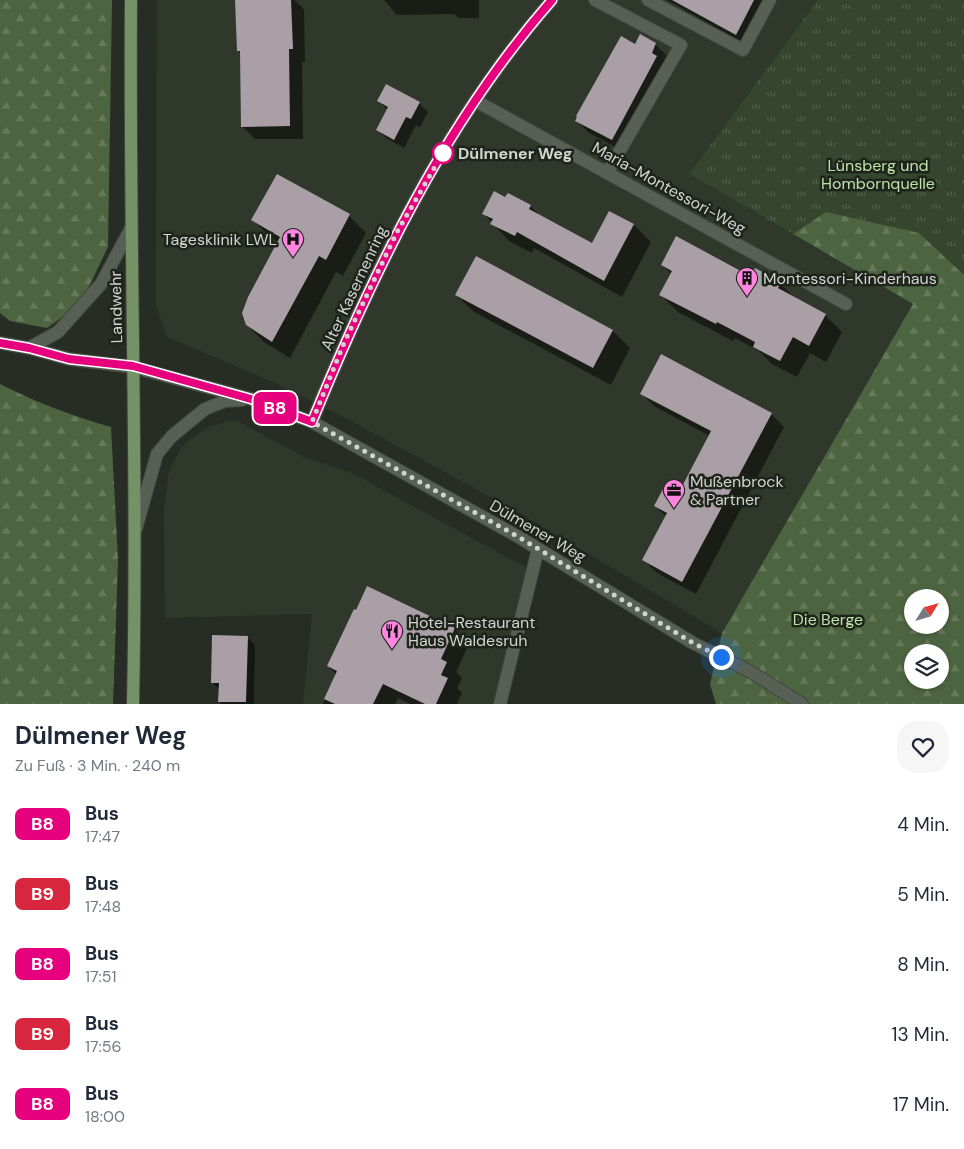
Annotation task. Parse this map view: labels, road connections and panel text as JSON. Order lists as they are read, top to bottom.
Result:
{
  "streets": {
    "main road": ["Landwehr"],
    "street": ["Maria-Montessori-Weg", "Alter Kasernenring", "Dülmener Weg"]
  },
  "crossings": [
    ["Maria-Montessori-Weg", "Alter Kasernenring"],
    ["Alter Kasernenring", "Dülmener Weg"],
    ["Landwehr", "Dülmener Weg"]
  ],
  "parks": ["Lünsberg und Hombornquelle", "Die Berge"],
  "places": {
    "other": ["Dülmener Weg"],
    "hospital": ["Tagesklinik LWL"],
    "building": ["Montessori-Kinderhaus"],
    "office": ["Mußenbrock & Partner"],
    "restaurant": ["Hotel-Restaurant Haus Waldesruh"]
  },
  "lines": ["bus line B8"],
  "north": "top right",
  "page": {
    "on_map": "B8",
    "heading": ["Dülmener Weg", "Zu Fuß · 3 Min. · 240 m"],
    "list": [
      {
        "mark": "B8",
        "name": "Bus",
        "note": "17:47",
        "value": "4 Min."
      },
      {
        "mark": "B9",
        "name": "Bus",
        "note": "17:48",
        "value": "5 Min."
      },
      {
        "mark": "B8",
        "name": "Bus",
        "note": "17:51",
        "value": "8 Min."
      },
      {
        "mark": "B9",
        "name": "Bus",
        "note": "17:56",
        "value": "13 Min."
      },
      {
        "mark": "B8",
        "name": "Bus",
        "note": "18:00",
        "value": "17 Min."
      }
    ]
  }
}
